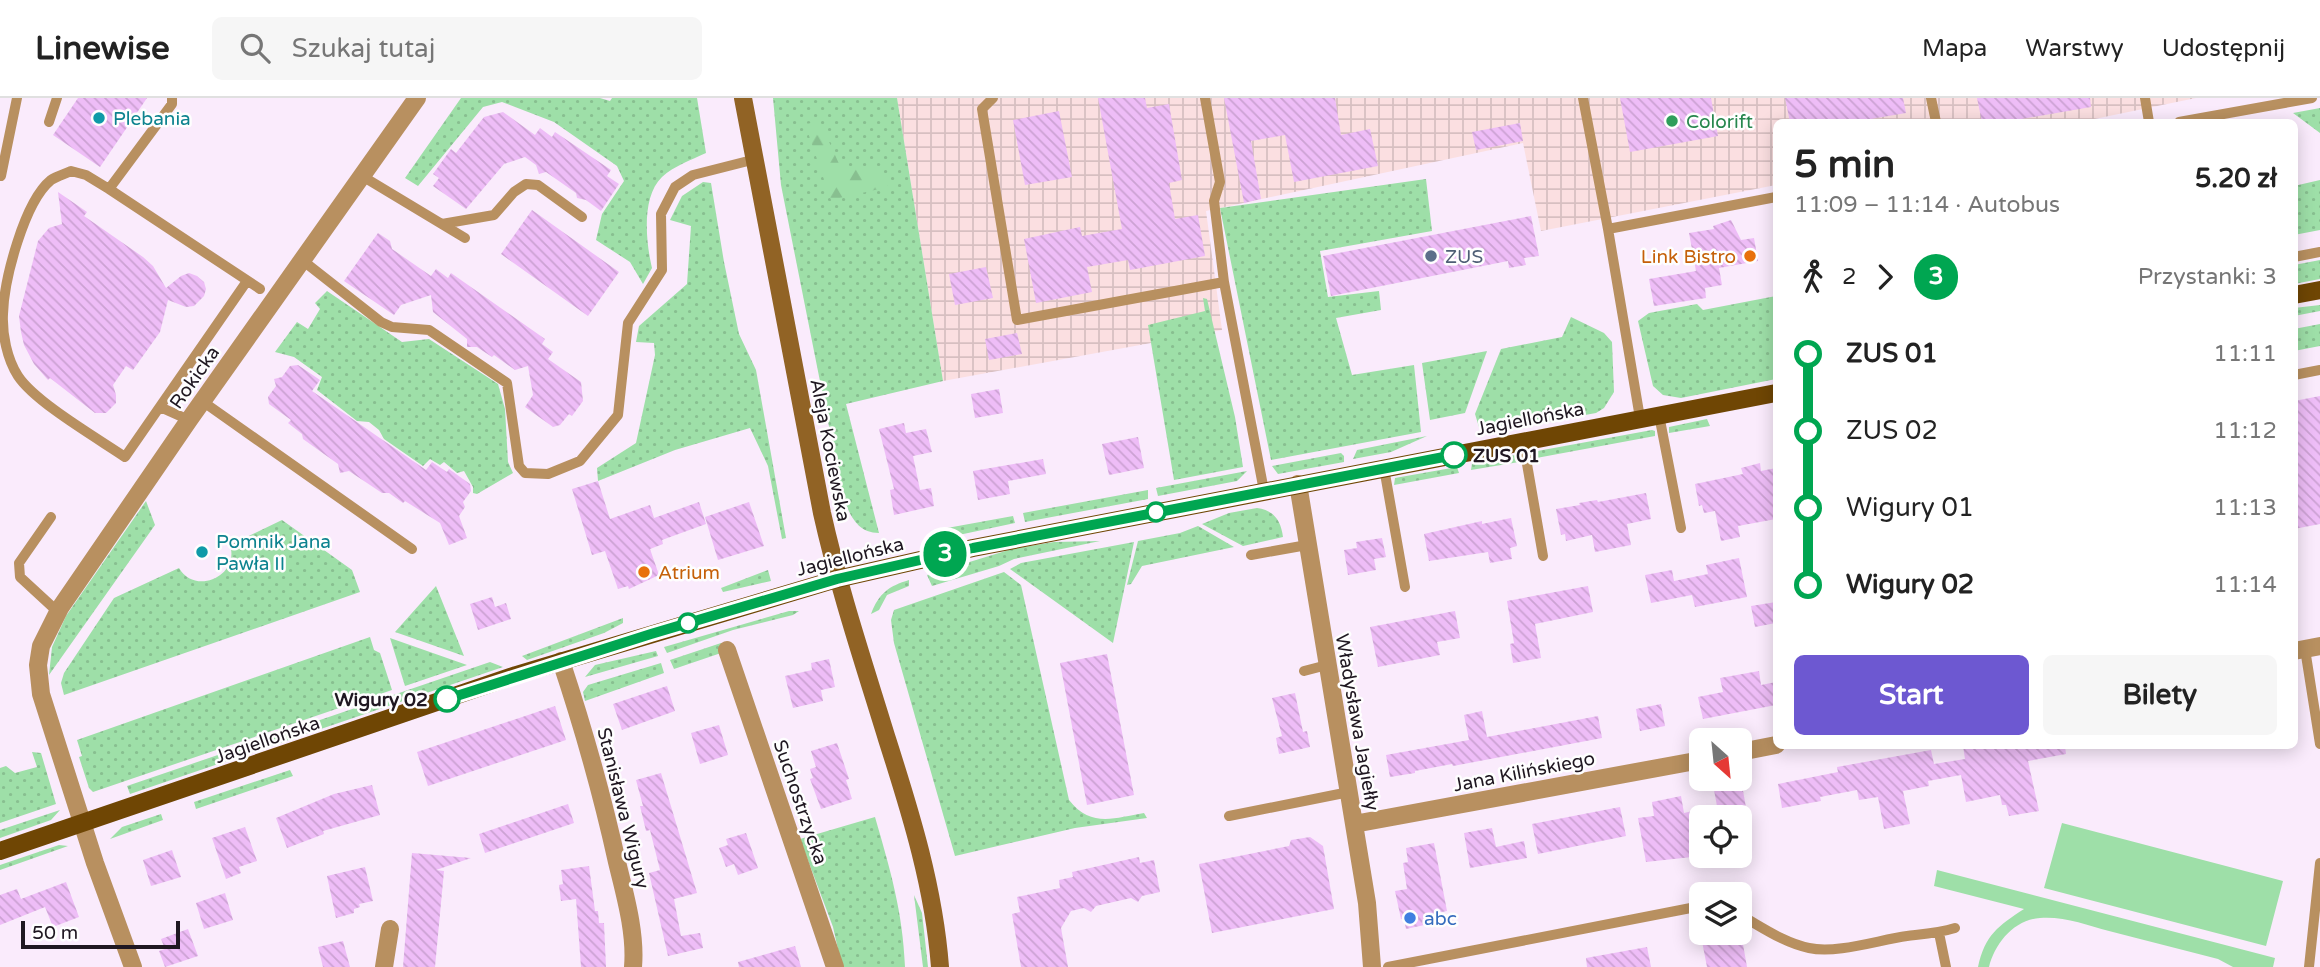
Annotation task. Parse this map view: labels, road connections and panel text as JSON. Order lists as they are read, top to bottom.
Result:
{
  "streets": {
    "main road": ["Jagiellońska"],
    "street": [
      "Rokicka",
      "Aleja Kociewska",
      "Władysława Jagiełły",
      "Jana Kilińskiego",
      "Suchostrzycka",
      "Stanisława Wigury"
    ]
  },
  "crossings": [
    ["Rokicka", "Jagiellońska"],
    ["Jagiellońska", "Aleja Kociewska"],
    ["Jagiellońska", "Władysława Jagiełły"],
    ["Jagiellońska", "Stanisława Wigury"],
    ["Władysława Jagiełły", "Jana Kilińskiego"]
  ],
  "places": [
    "Plebania",
    "Colorift",
    "ZUS",
    "Link Bistro",
    "ZUS 01",
    "Pomnik Jana Pawła II",
    "Atrium",
    "Wigury 02",
    "abc"
  ],
  "lines": ["bus line 3"],
  "scale_bar": "50 m",
  "north": "bottom right",
  "page": {
    "header": "Linewise",
    "search": "Szukaj tutaj",
    "nav": ["Mapa", "Warstwy", "Udostępnij"],
    "on_map": "3",
    "heading": ["5 min", "11:09 – 11:14 · Autobus", "5.20 zł"],
    "legs": ["2", "3", "Przystanki: 3"],
    "list": [
      {
        "name": "ZUS 01",
        "value": "11:11"
      },
      {
        "name": "ZUS 02",
        "value": "11:12"
      },
      {
        "name": "Wigury 01",
        "value": "11:13"
      },
      {
        "name": "Wigury 02",
        "value": "11:14"
      }
    ],
    "buttons": ["Start", "Bilety"],
    "scale": "50 m"
  }
}
